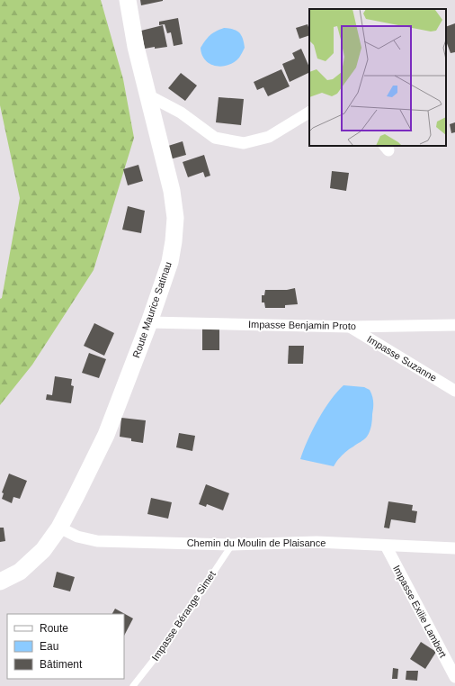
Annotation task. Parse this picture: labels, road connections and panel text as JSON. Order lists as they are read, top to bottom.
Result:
{
  "streets": {
    "main road": ["Route Maurice Satinau"],
    "street": [
      "Impasse Benjamin Proto",
      "Impasse Suzanne",
      "Chemin du Moulin de Plaisance",
      "Impasse Exilie Lambert"
    ],
    "lane": ["Impasse Bérange Simet"]
  },
  "crossings": [
    ["Route Maurice Satinau", "Impasse Benjamin Proto"],
    ["Route Maurice Satinau", "Chemin du Moulin de Plaisance"],
    ["Impasse Benjamin Proto", "Impasse Suzanne"],
    ["Chemin du Moulin de Plaisance", "Impasse Exilie Lambert"],
    ["Chemin du Moulin de Plaisance", "Impasse Bérange Simet"]
  ],
  "legend": ["Route", "Eau", "Bâtiment"]
}
